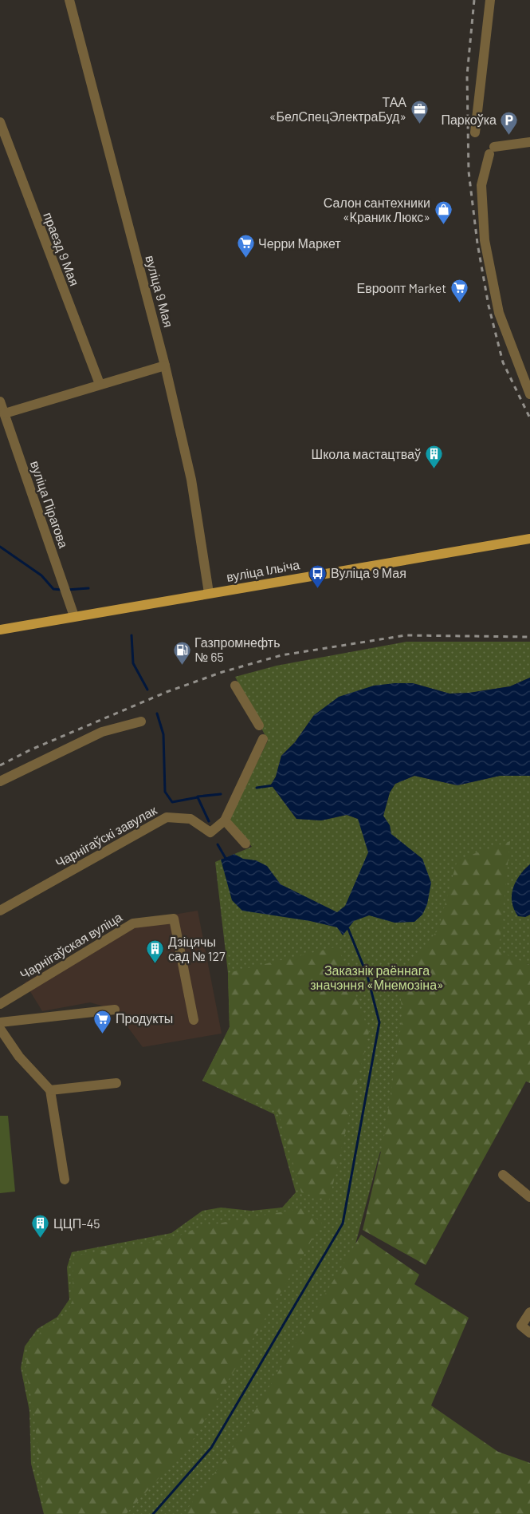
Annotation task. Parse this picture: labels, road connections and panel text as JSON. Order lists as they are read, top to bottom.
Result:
{
  "streets": {
    "main road": ["вуліца Ільіча"],
    "street": [
      "праезд 9 Мая",
      "вуліца 9 Мая",
      "вуліца Пірагова",
      "Чарнігаўскі завулак",
      "Чарнігаўская вуліца"
    ]
  },
  "crossings": [
    ["вуліца 9 Мая", "вуліца Ільіча"],
    ["вуліца Пірагова", "вуліца Ільіча"]
  ],
  "parks": ["Заказнік раённага значэння «Мнемозіна»"],
  "places": {
    "office": ["ТАА «БелСпецЭлектраБуд»"],
    "parking": ["Паркоўка"],
    "shop": ["Салон сантехники «Краник Люкс»"],
    "supermarket": ["Черри Маркет", "Евроопт Market", "Продукты"],
    "building": ["Школа мастацтваў", "Дзіцячы сад № 127", "ЦЦП-45"],
    "bus stop": ["Вуліца 9 Мая"],
    "fuel station": ["Газпромнефть № 65"]
  }
}
